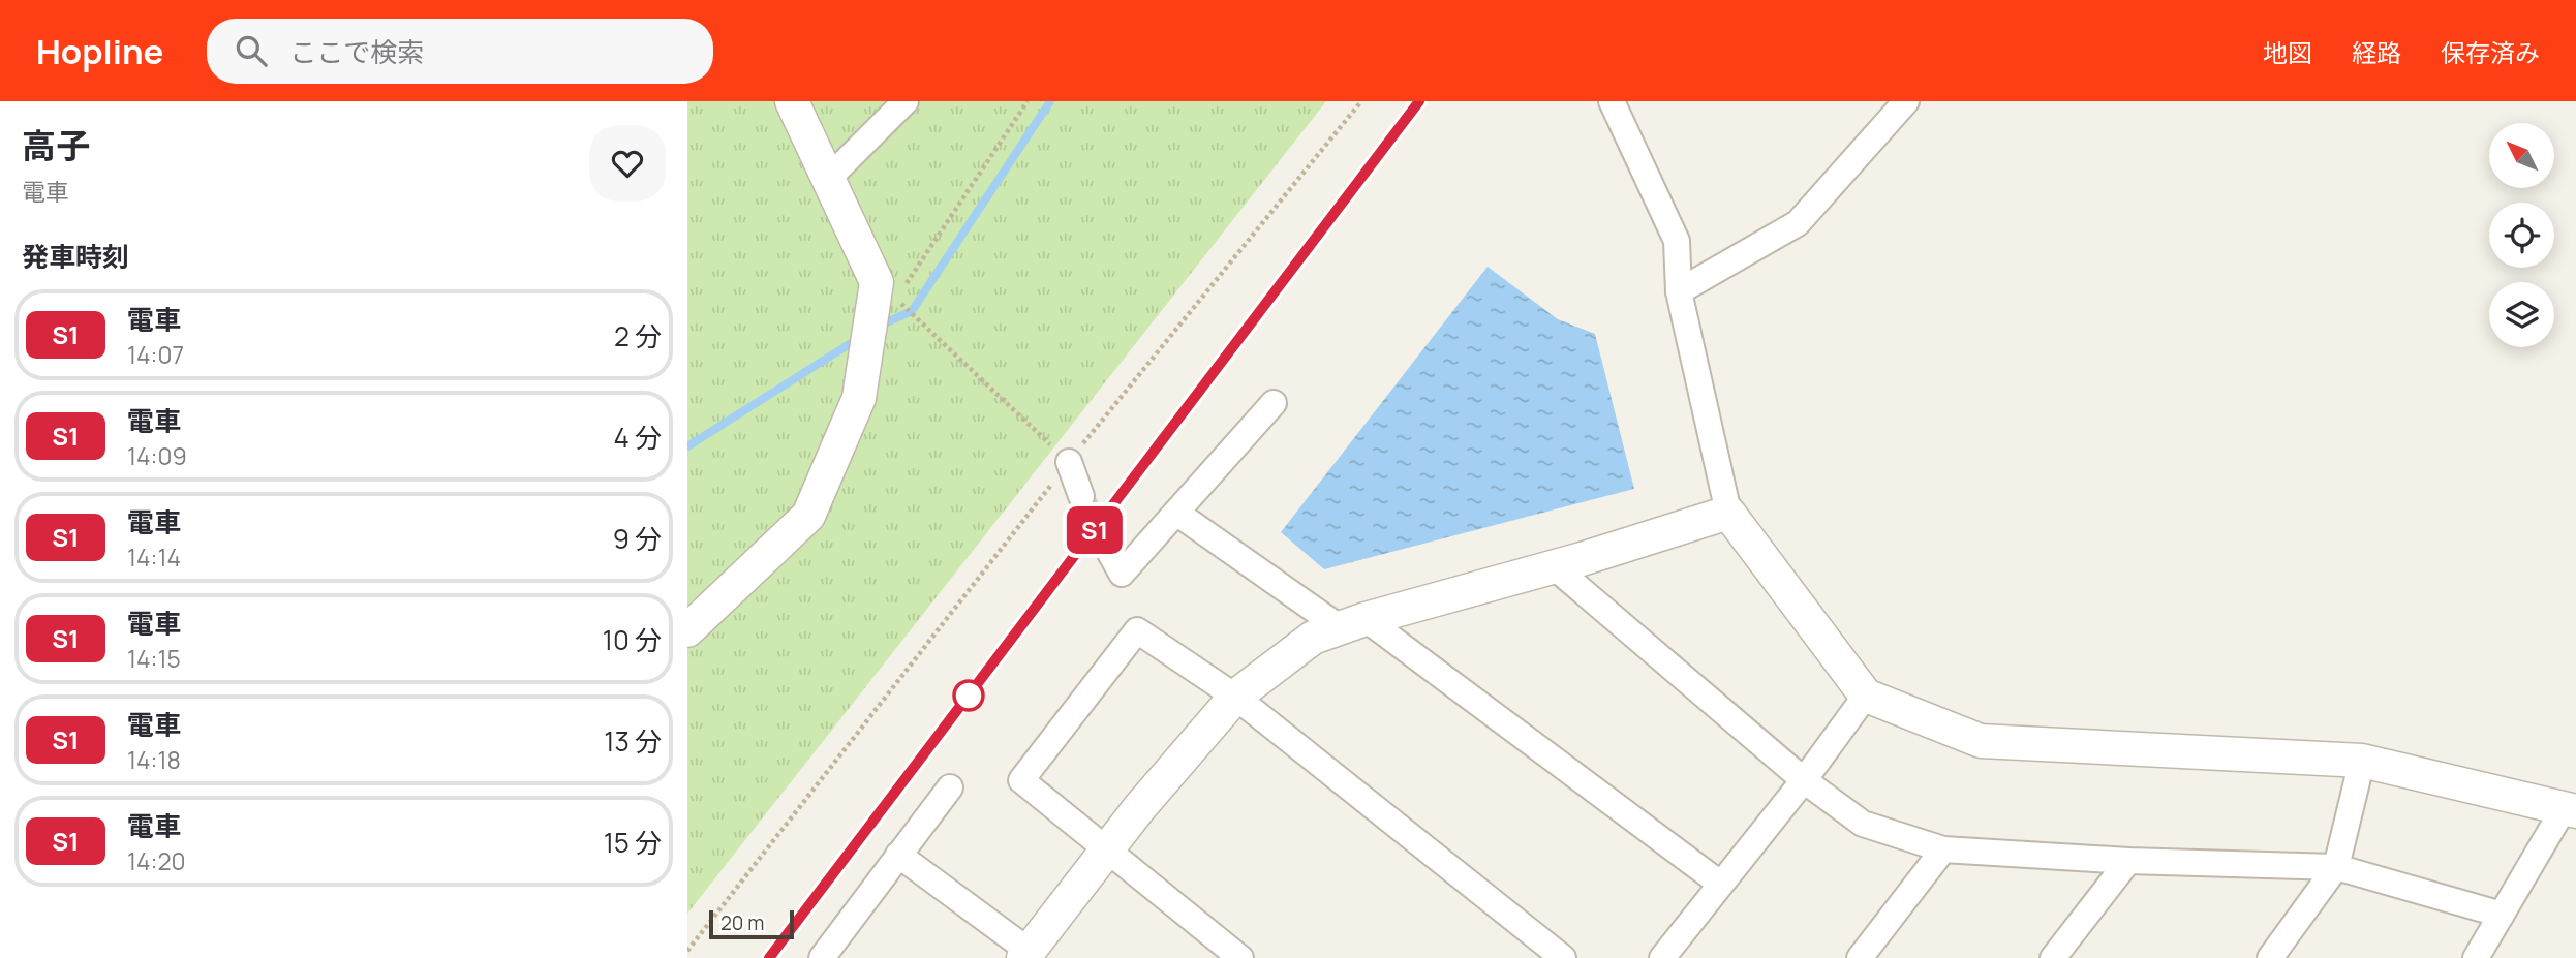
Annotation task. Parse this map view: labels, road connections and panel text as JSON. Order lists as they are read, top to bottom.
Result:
{
  "scale_bar": "20 m",
  "north": "top left",
  "page": {
    "header": "Hopline",
    "search": "ここで検索",
    "nav": ["地図", "経路", "保存済み"],
    "heading": [
      ["高子", "電車"],
      "発車時刻"
    ],
    "on_map": "S1",
    "list": [
      {
        "mark": "S1",
        "name": "電車",
        "note": "14:07",
        "value": "2 分"
      },
      {
        "mark": "S1",
        "name": "電車",
        "note": "14:09",
        "value": "4 分"
      },
      {
        "mark": "S1",
        "name": "電車",
        "note": "14:14",
        "value": "9 分"
      },
      {
        "mark": "S1",
        "name": "電車",
        "note": "14:15",
        "value": "10 分"
      },
      {
        "mark": "S1",
        "name": "電車",
        "note": "14:18",
        "value": "13 分"
      },
      {
        "mark": "S1",
        "name": "電車",
        "note": "14:20",
        "value": "15 分"
      }
    ],
    "scale": "20 m"
  }
}
